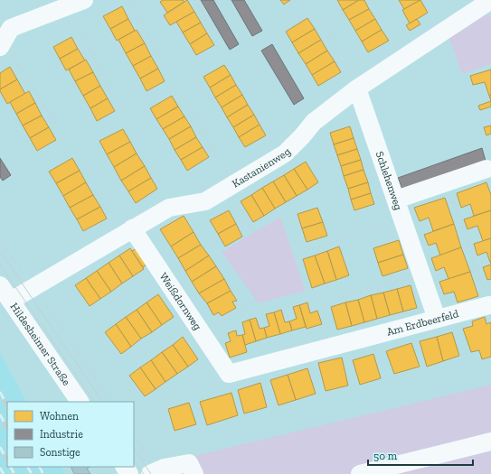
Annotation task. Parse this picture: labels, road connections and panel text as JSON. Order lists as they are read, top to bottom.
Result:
{
  "streets": {
    "street": [
      "Kastanienweg",
      "Schlehenweg",
      "Weißdornweg",
      "Am Erdbeerfeld",
      "Hildesheimer Straße"
    ]
  },
  "crossings": [
    ["Kastanienweg", "Schlehenweg"],
    ["Kastanienweg", "Weißdornweg"],
    ["Kastanienweg", "Hildesheimer Straße"],
    ["Schlehenweg", "Am Erdbeerfeld"],
    ["Weißdornweg", "Am Erdbeerfeld"]
  ],
  "legend": ["Wohnen", "Industrie", "Sonstige"],
  "scale_bar": "50 m"
}
